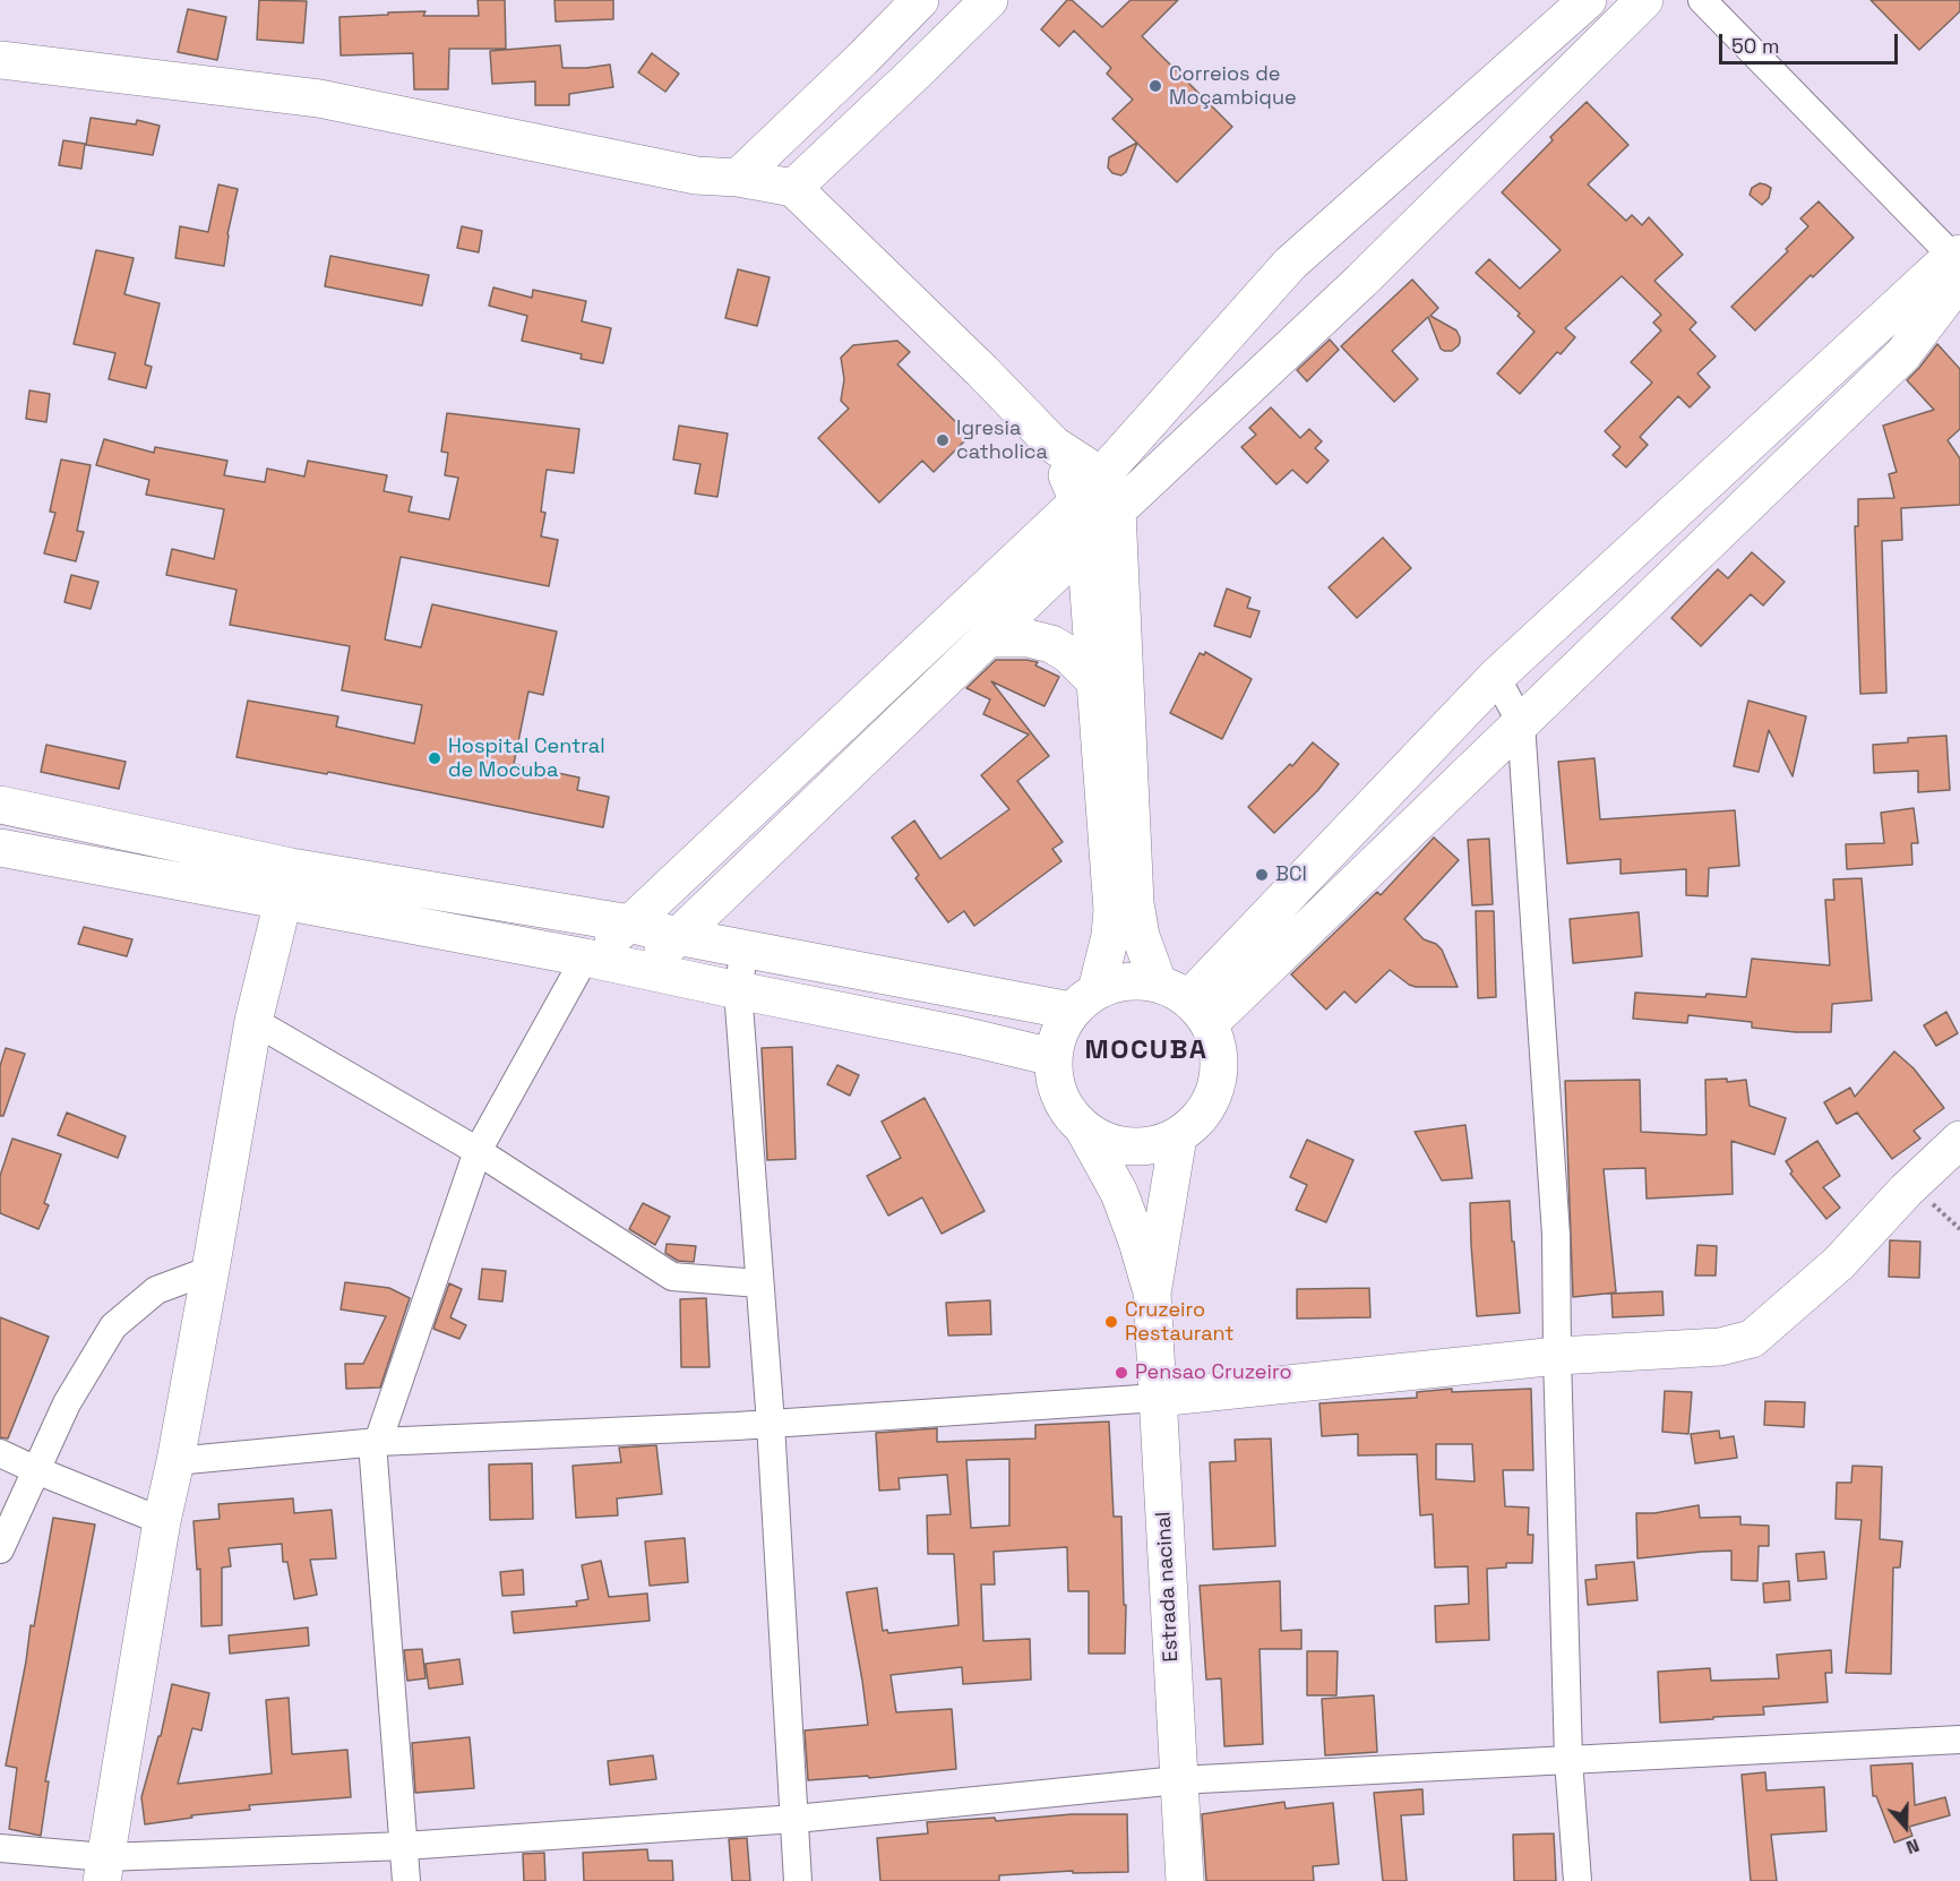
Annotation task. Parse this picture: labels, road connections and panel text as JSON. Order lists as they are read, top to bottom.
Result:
{
  "streets": {
    "main road": ["Estrada nacinal"]
  },
  "districts": ["MOCUBA"],
  "places": [
    "Correios de Moçambique",
    "Igresia catholica",
    "Hospital Central de Mocuba",
    "BCI",
    "Cruzeiro Restaurant",
    "Pensao Cruzeiro"
  ],
  "scale_bar": "50 m",
  "north": "bottom"
}
